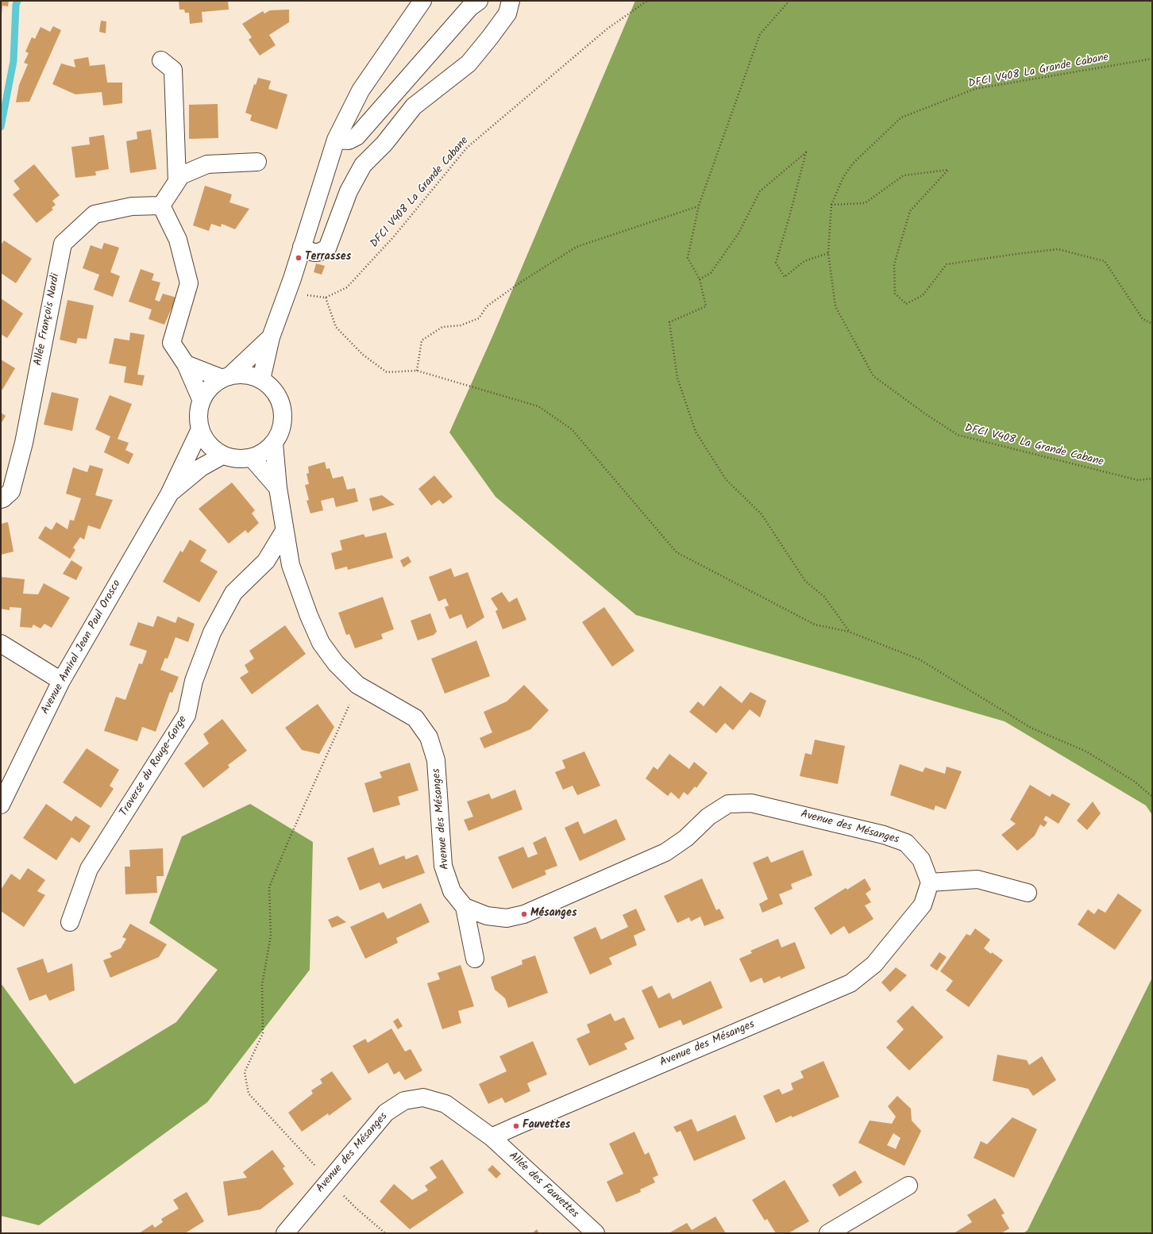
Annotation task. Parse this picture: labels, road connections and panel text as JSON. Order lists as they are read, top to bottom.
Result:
{
  "streets": {
    "street": [
      "Allée François Nardi",
      "Avenue Amiral Jean Paul Orosco",
      "Traverse du Rouge-Gorge",
      "Avenue des Mésanges",
      "Allée des Fauvettes"
    ],
    "path": ["DFCI V408 La Grande Cabane"]
  },
  "crossings": [
    ["Traverse du Rouge-Gorge", "Avenue des Mésanges"],
    ["Avenue des Mésanges", "Allée des Fauvettes"]
  ],
  "places": ["Terrasses", "Mésanges", "Fauvettes"]
}
